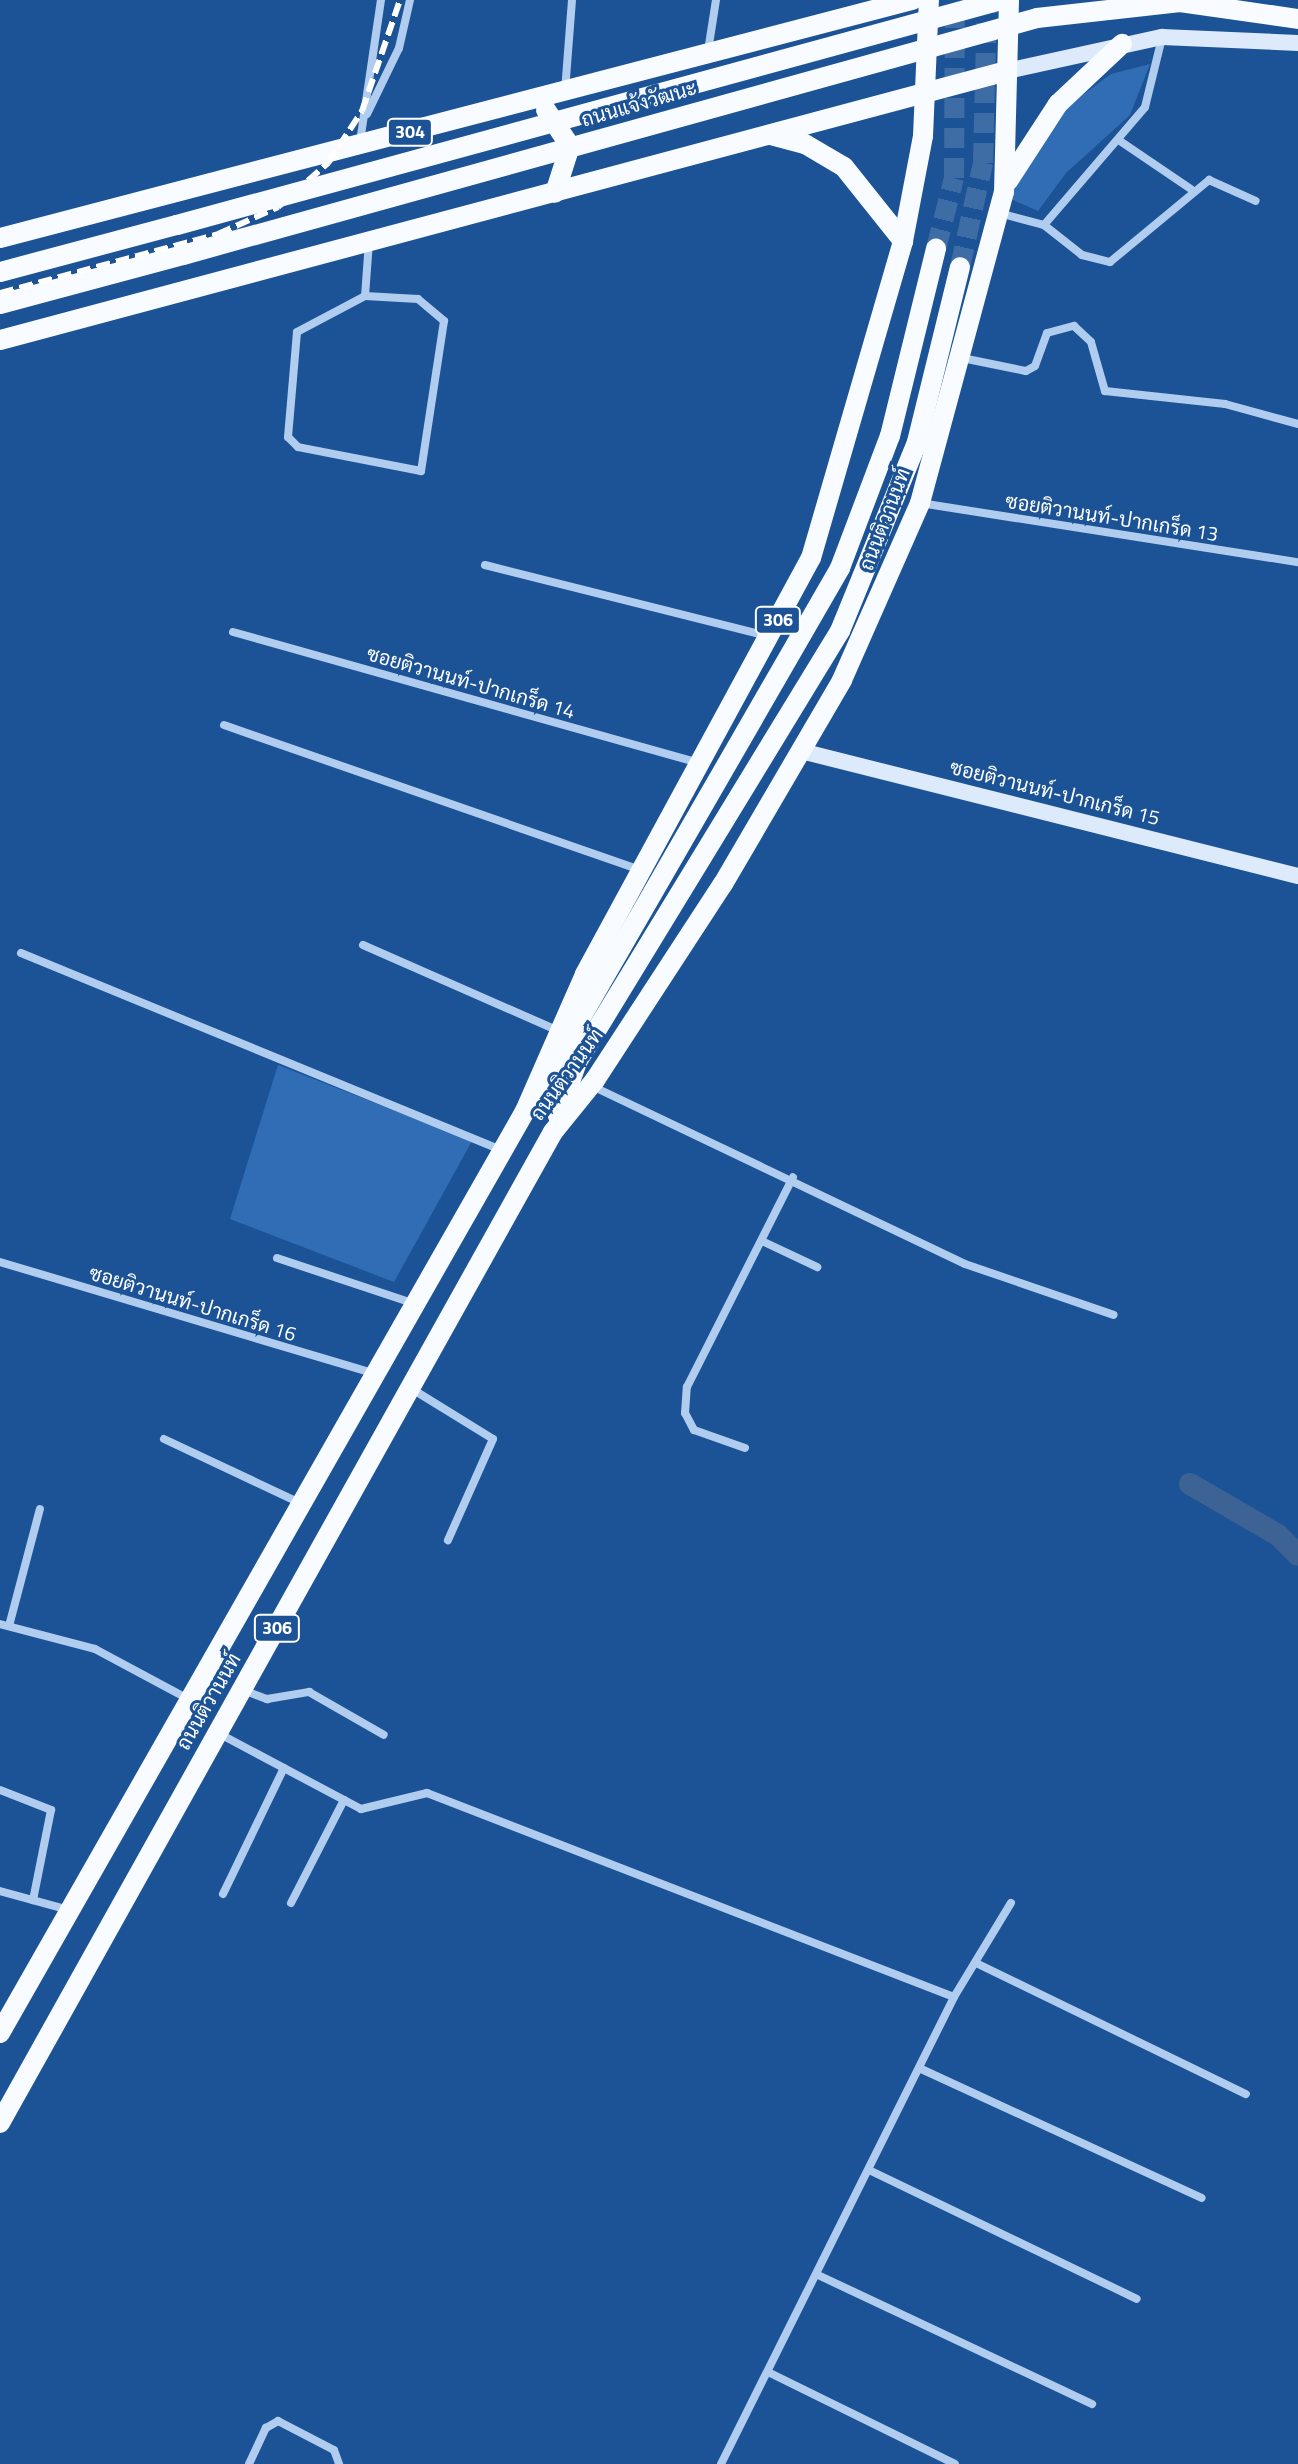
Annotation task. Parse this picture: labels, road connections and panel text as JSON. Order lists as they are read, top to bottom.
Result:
{
  "streets": {
    "main road": [
      "ถนนแจ้งวัฒนะ",
      "304",
      "ถนนติวานนท์",
      "306"
    ],
    "street": [
      "ซอยติวานนท์-ปากเกร็ด 13",
      "ซอยติวานนท์-ปากเกร็ด 14",
      "ซอยติวานนท์-ปากเกร็ด 15",
      "ซอยติวานนท์-ปากเกร็ด 16"
    ]
  },
  "crossings": [
    ["ซอยติวานนท์-ปากเกร็ด 13", "ถนนติวานนท์"],
    ["ถนนติวานนท์", "306"],
    ["ถนนติวานนท์", "ซอยติวานนท์-ปากเกร็ด 14"],
    ["ถนนติวานนท์", "ซอยติวานนท์-ปากเกร็ด 15"],
    ["ถนนติวานนท์", "ซอยติวานนท์-ปากเกร็ด 16"]
  ]
}
